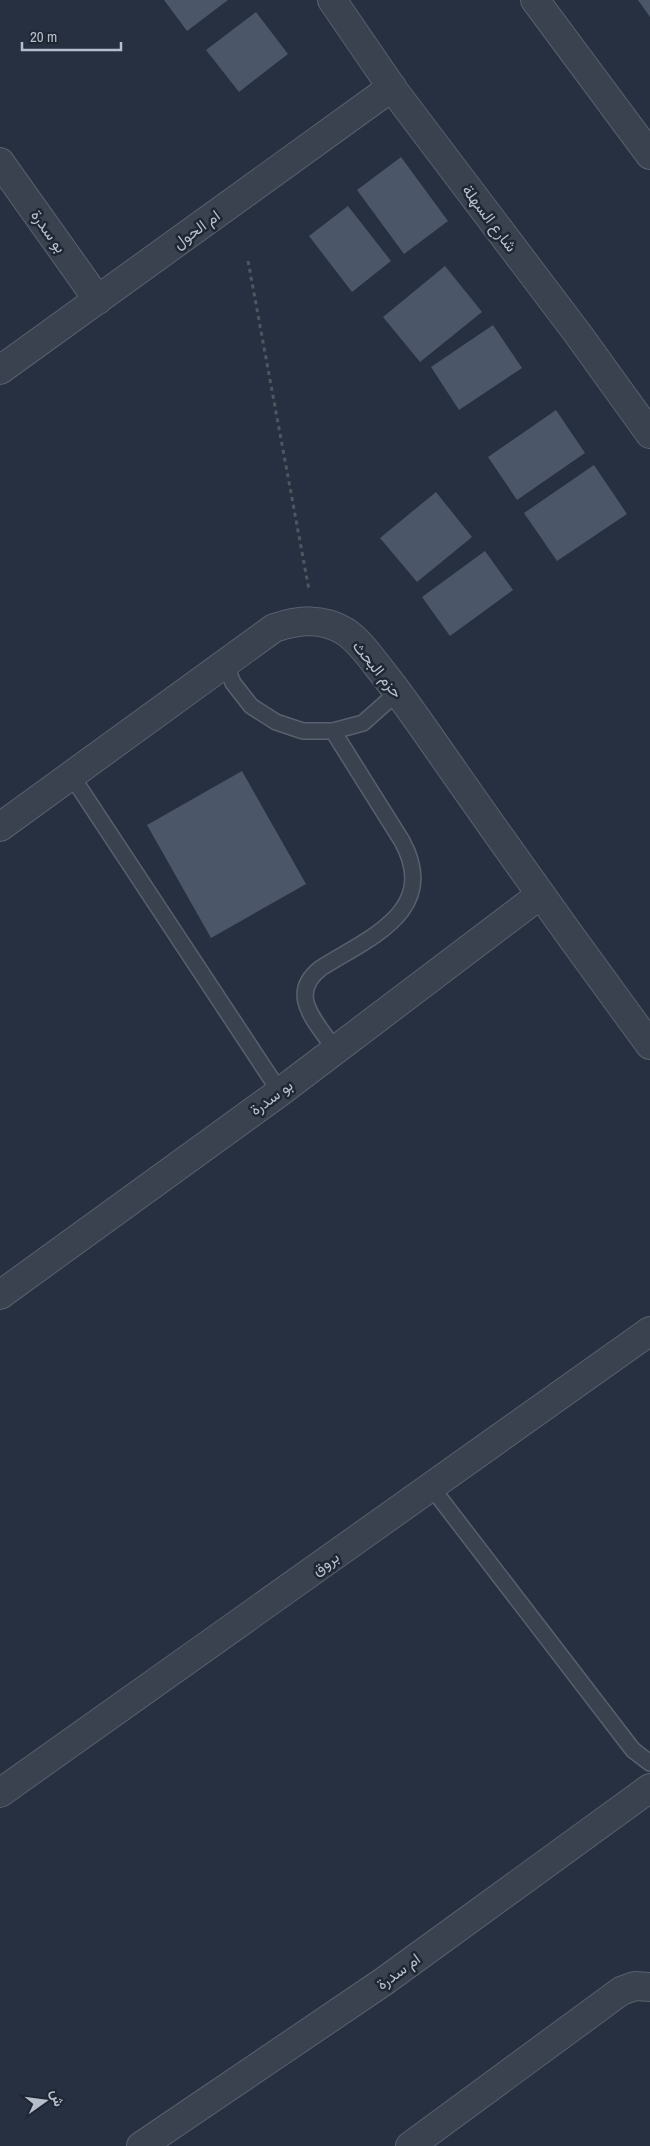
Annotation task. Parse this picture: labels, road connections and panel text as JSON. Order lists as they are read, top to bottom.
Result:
{
  "streets": {
    "street": [
      "شارع السهلة",
      "ام الحول",
      "بو سدرة",
      "حزم البحث",
      "بروق",
      "ام سدرة"
    ]
  },
  "crossings": [
    ["شارع السهلة", "ام الحول"],
    ["ام الحول", "بو سدرة"],
    ["بو سدرة", "حزم البحث"]
  ],
  "scale_bar": "20 m",
  "north": "right"
}
